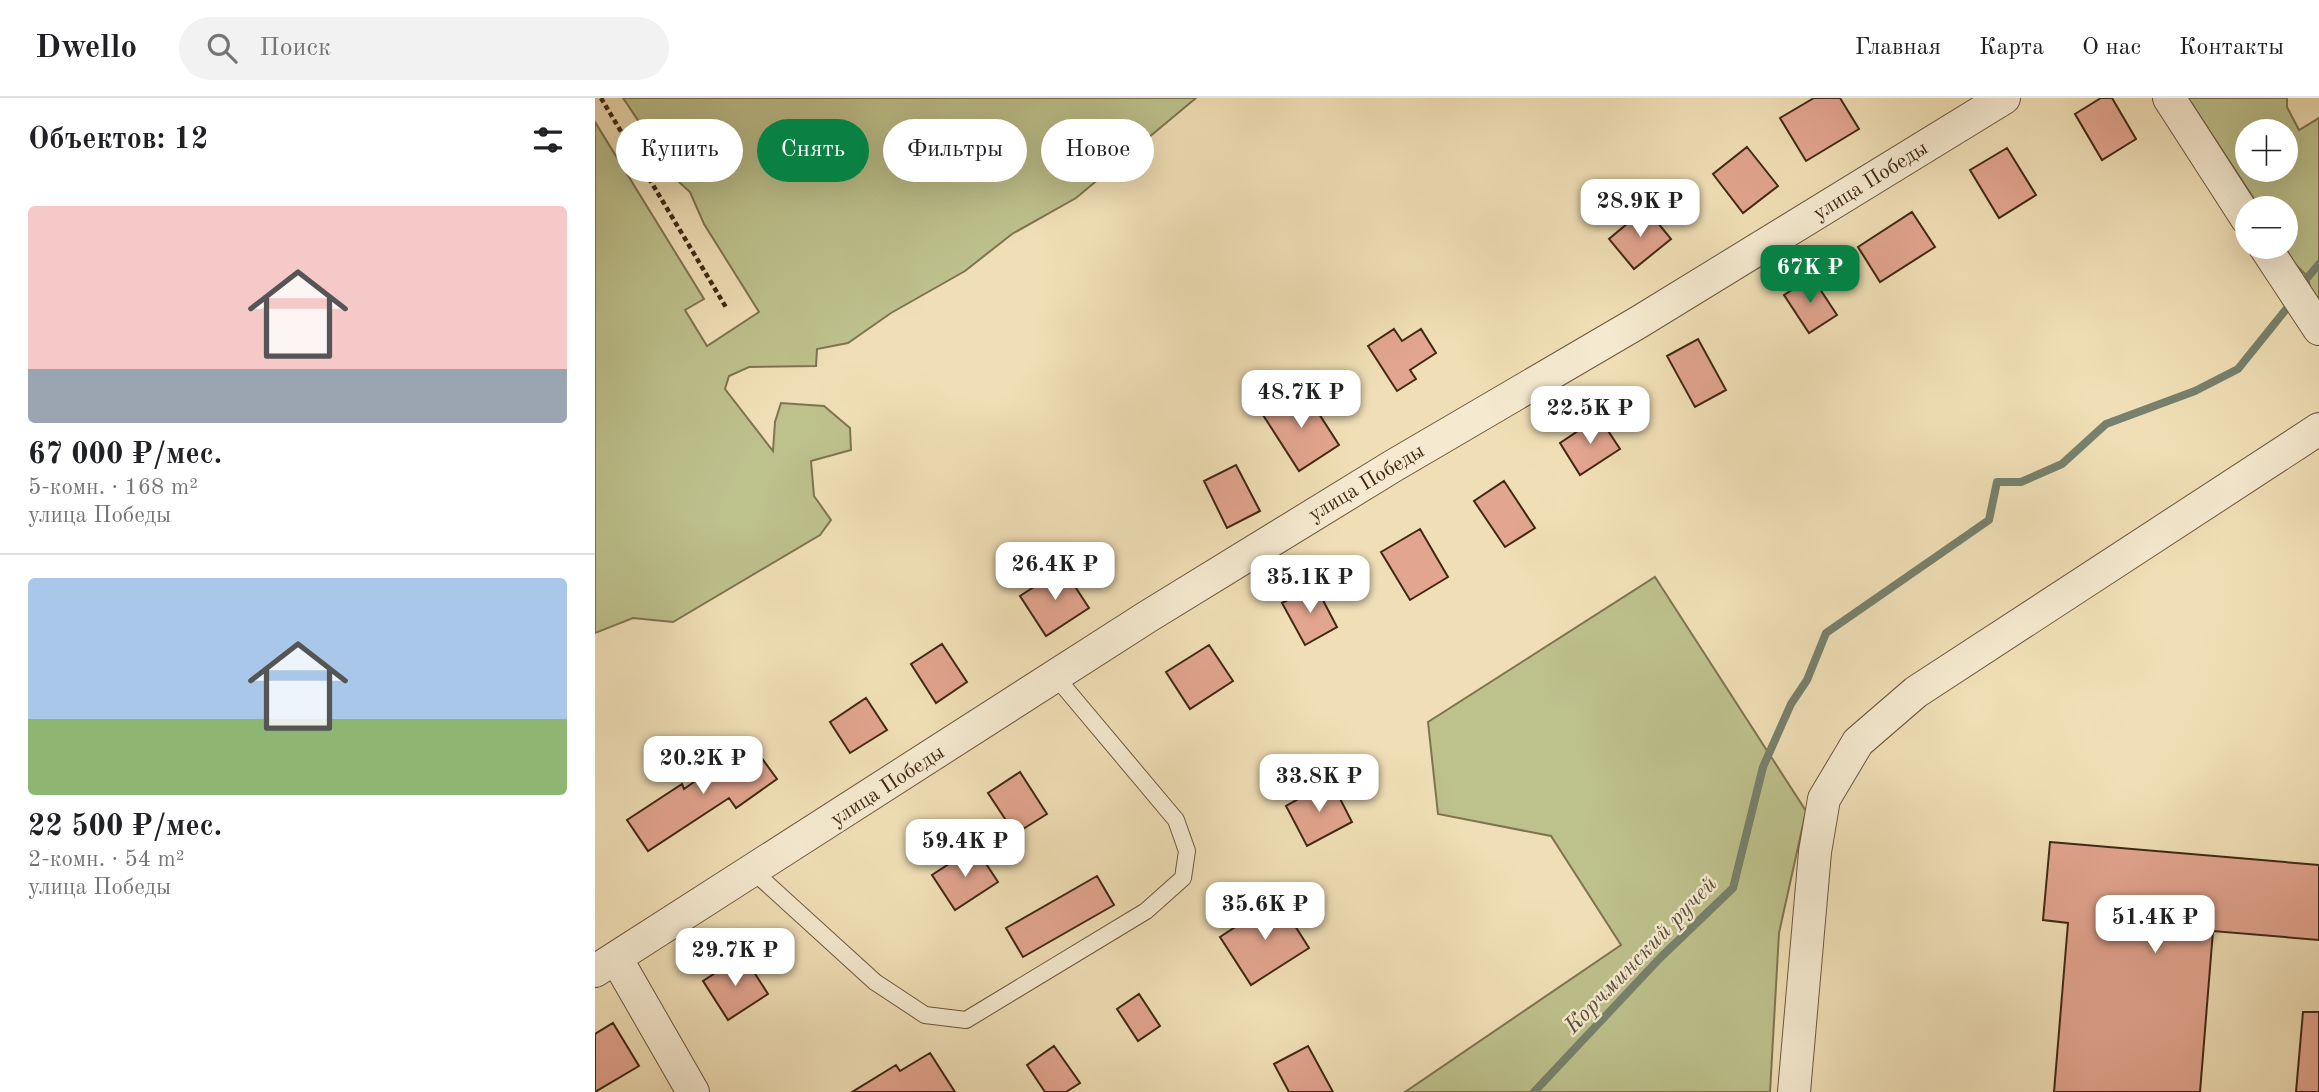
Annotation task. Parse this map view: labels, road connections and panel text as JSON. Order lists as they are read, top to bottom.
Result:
{
  "streets": {
    "street": ["улица Победы"]
  },
  "water": ["Корчминский ручей"],
  "page": {
    "header": "Dwello",
    "search": "Поиск",
    "nav": [
      "Главная",
      "Карта",
      "О нас",
      "Контакты"
    ],
    "heading": "Объектов: 12",
    "map_buttons": ["+", "−"],
    "chip": [
      "Купить",
      "Снять",
      "Фильтры",
      "Новое"
    ],
    "price": [
      "28.9K ₽",
      "67K ₽",
      "48.7K ₽",
      "22.5K ₽",
      "26.4K ₽",
      "35.1K ₽",
      "20.2K ₽",
      "33.8K ₽",
      "59.4K ₽",
      "35.6K ₽",
      "51.4K ₽",
      "29.7K ₽"
    ],
    "list": [
      {
        "name": "67 000 ₽/мес.",
        "note": "5-комн. · 168 m² · улица Победы"
      },
      {
        "name": "22 500 ₽/мес.",
        "note": "2-комн. · 54 m² · улица Победы"
      }
    ]
  }
}
